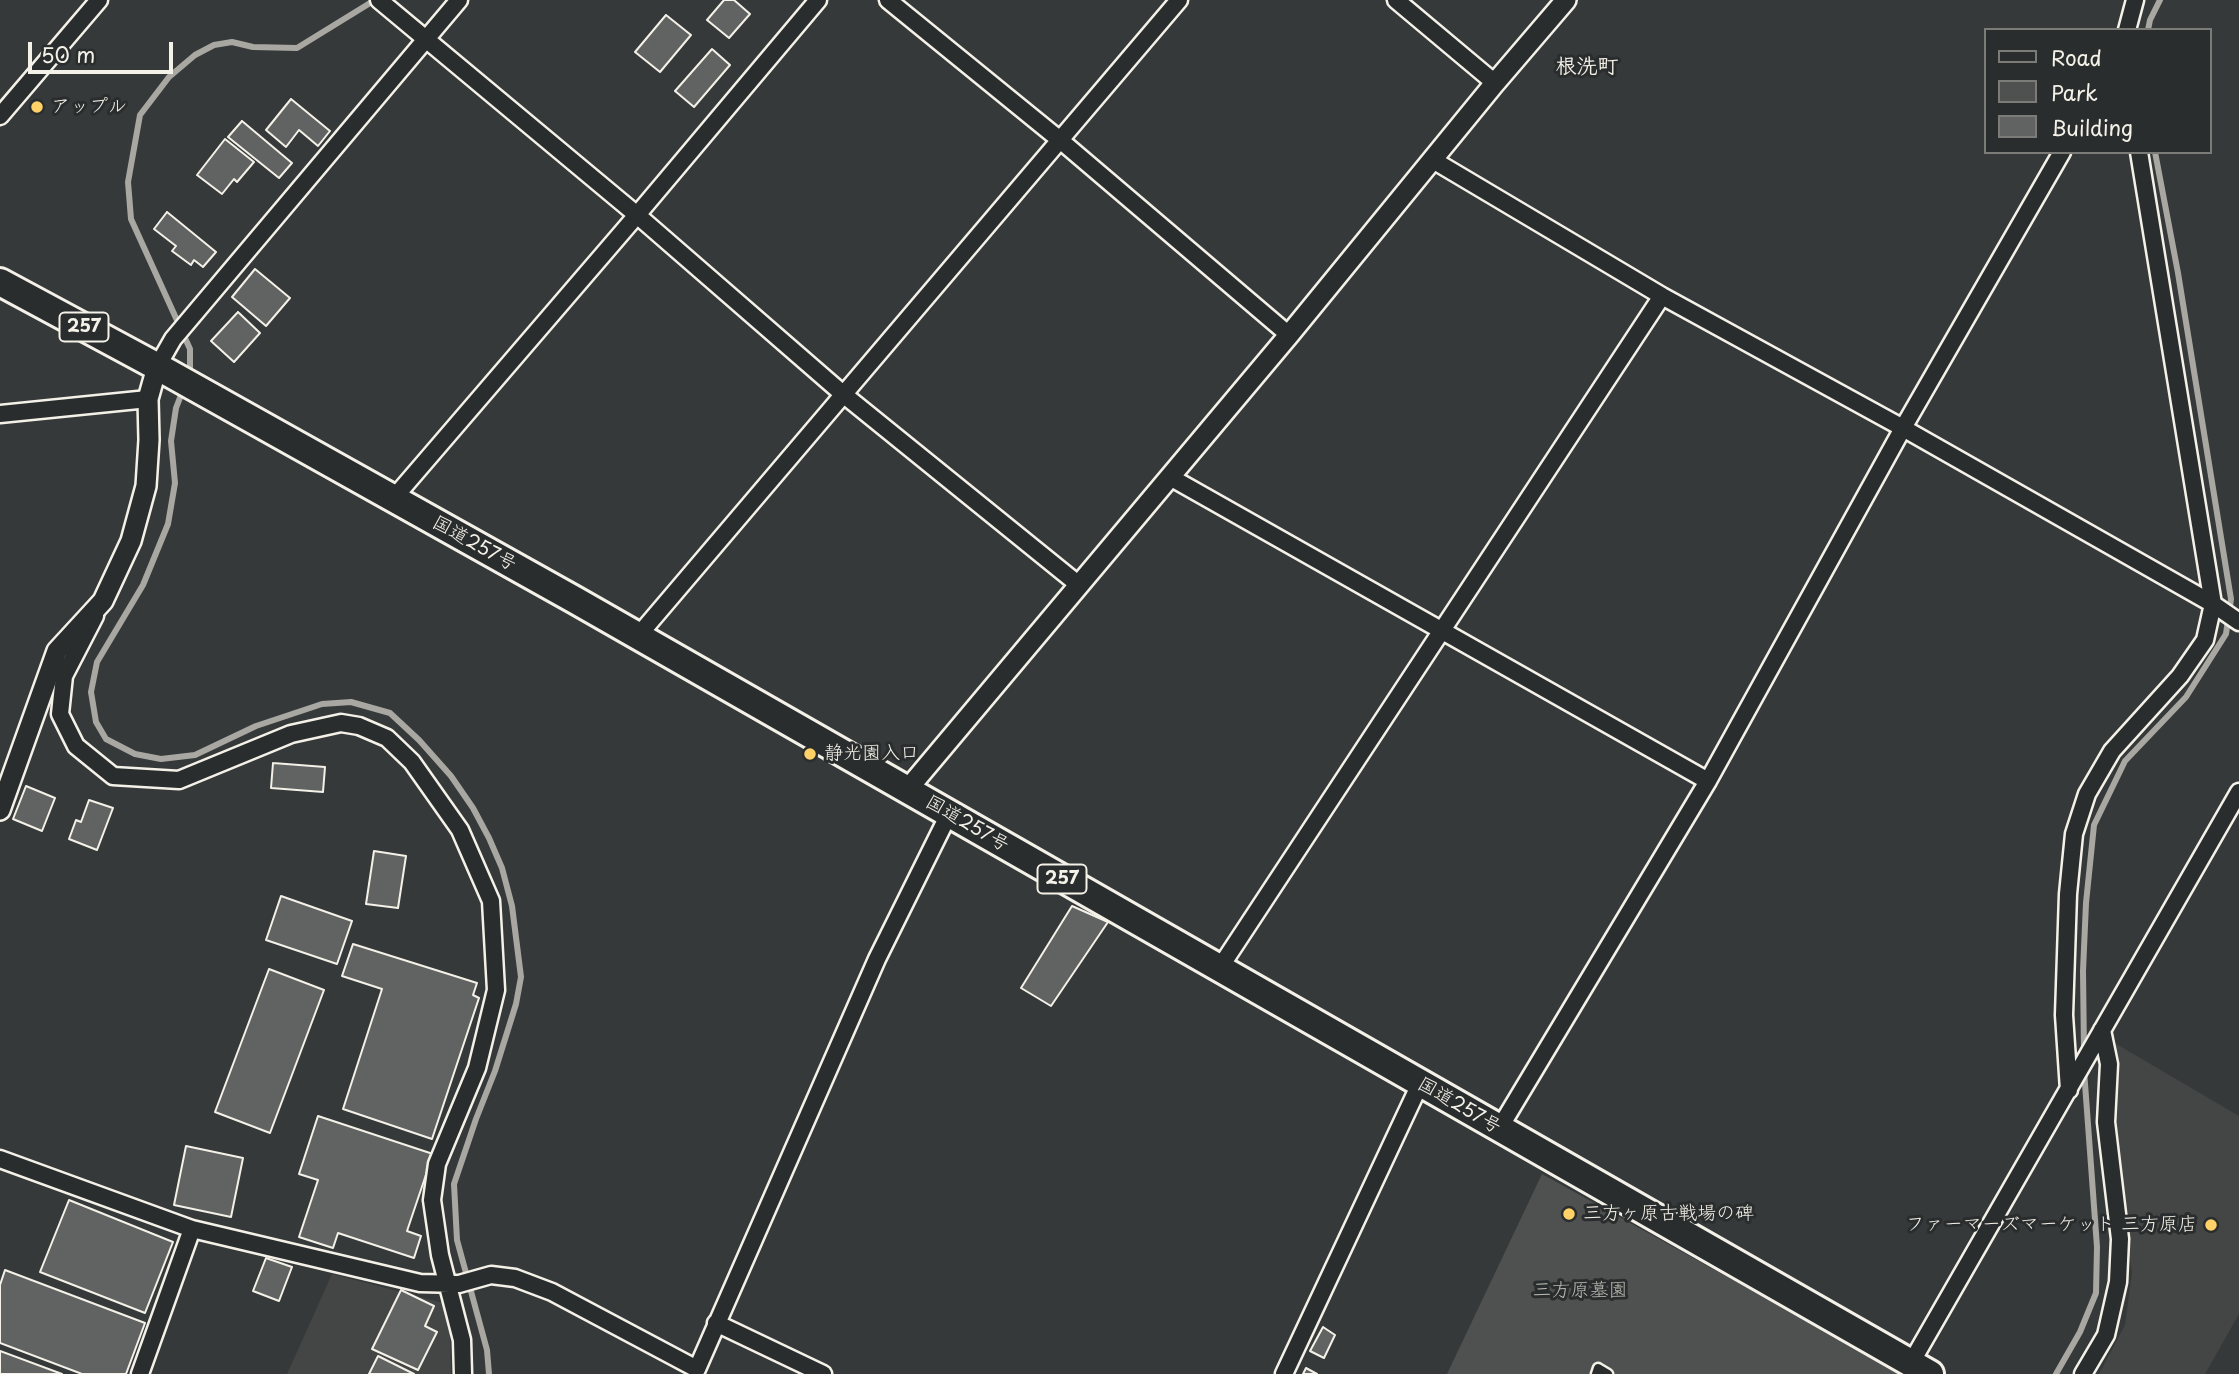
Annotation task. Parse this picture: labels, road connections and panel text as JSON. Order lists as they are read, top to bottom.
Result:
{
  "streets": {
    "highway": ["257", "国道257号"]
  },
  "districts": ["根洗町"],
  "parks": ["三方原墓園"],
  "places": [
    "アップル",
    "静光園入口",
    "三方ヶ原古戦場の碑",
    "ファーマーズマーケット 三方原店"
  ],
  "legend": ["Road", "Park", "Building"],
  "scale_bar": "50 m"
}
